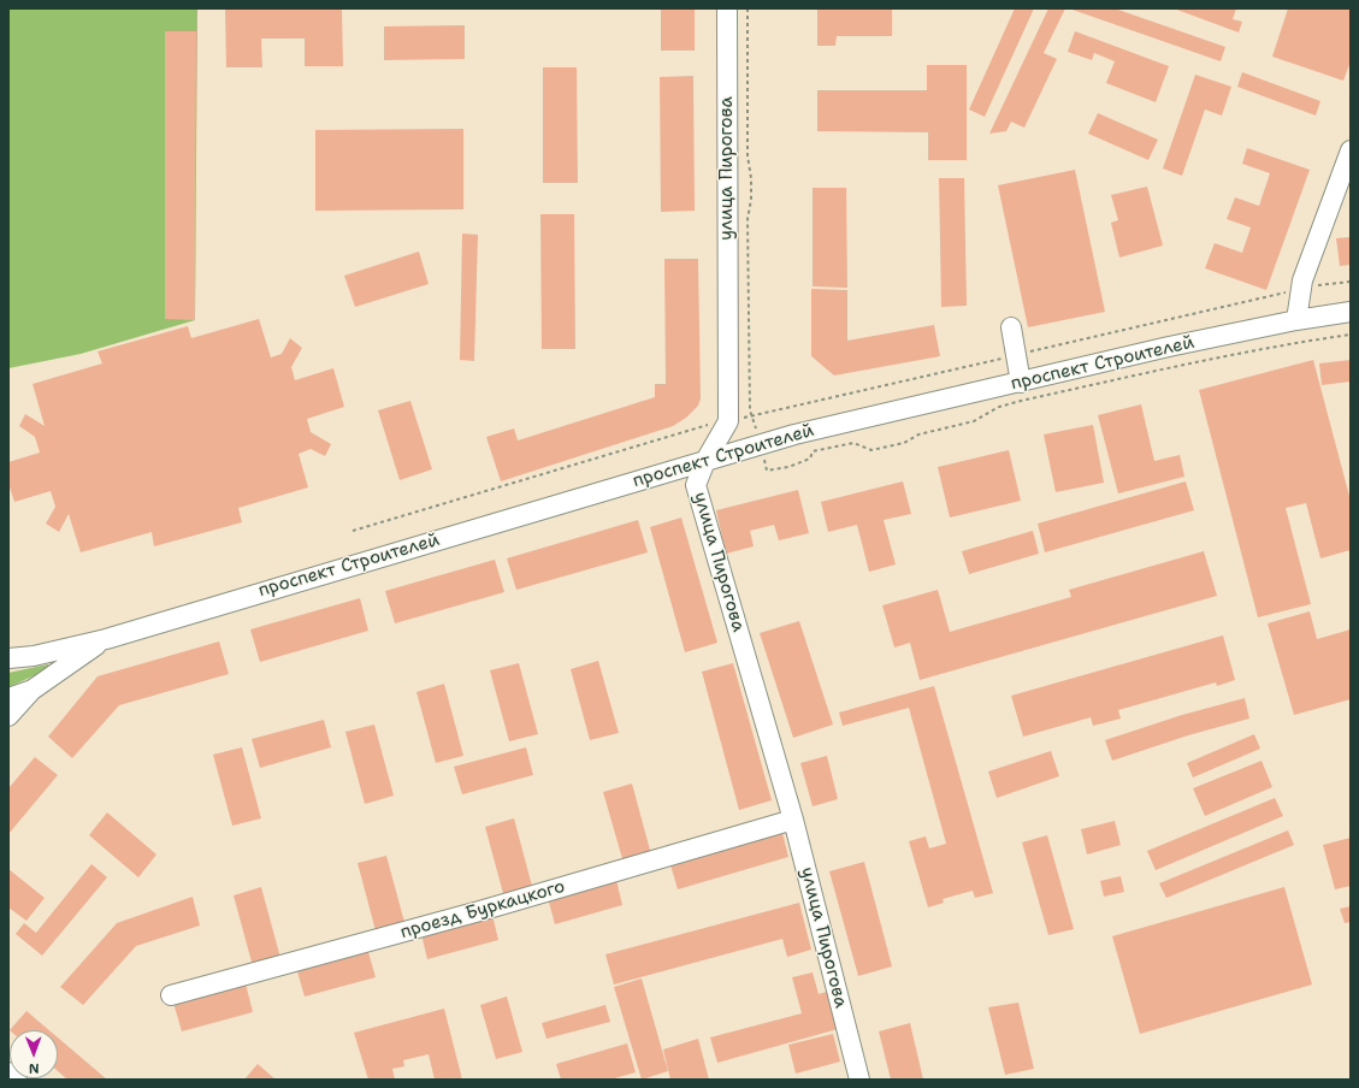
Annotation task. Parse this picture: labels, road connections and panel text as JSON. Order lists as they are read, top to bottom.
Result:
{
  "streets": {
    "street": ["улица Пирогова", "проспект Строителей", "проезд Буркацкого"]
  },
  "crossings": [
    ["улица Пирогова", "проспект Строителей"],
    ["улица Пирогова", "проезд Буркацкого"]
  ],
  "north": "bottom"
}
